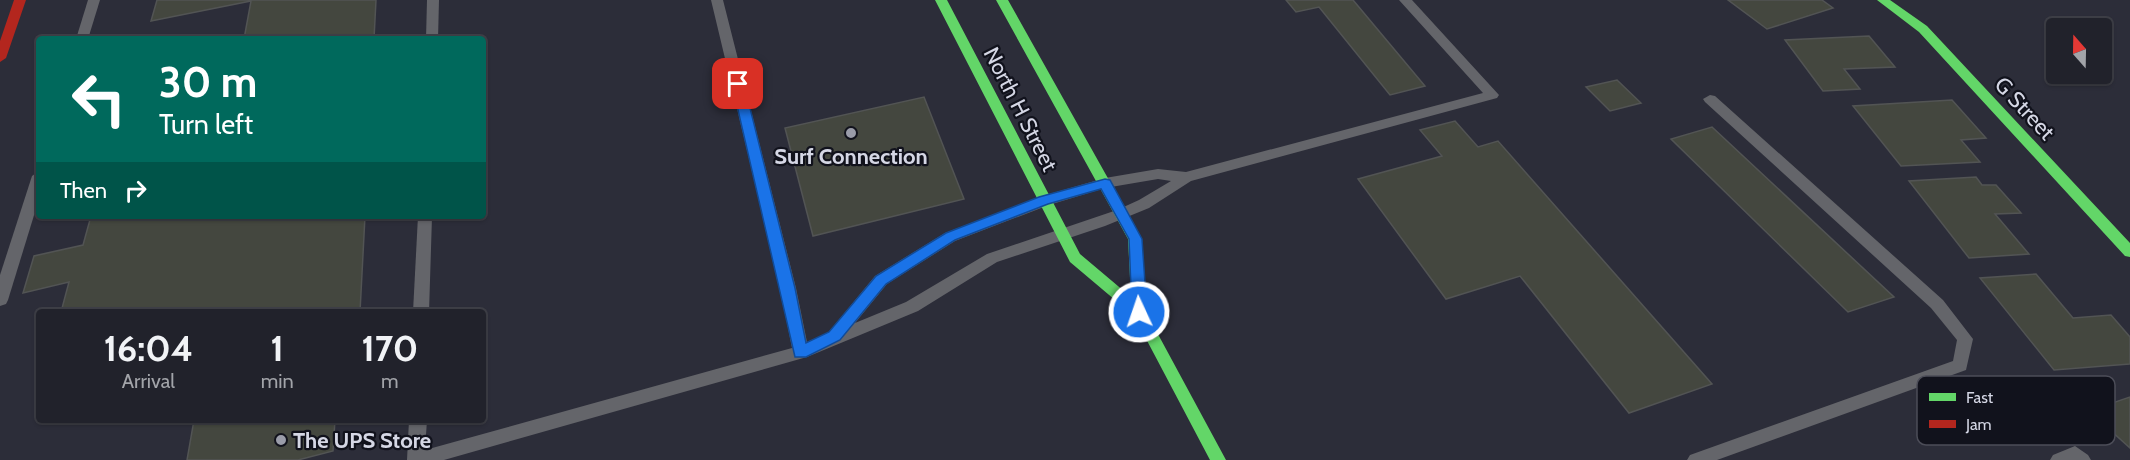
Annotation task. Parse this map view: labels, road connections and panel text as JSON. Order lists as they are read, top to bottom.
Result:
{
  "streets": {
    "main road": ["G Street", "North H Street"]
  },
  "places": ["Surf Connection", "The UPS Store"],
  "legend": ["Fast", "Jam"],
  "north": "top",
  "page": {
    "turn": ["30 m", "Turn left"],
    "then": "Then",
    "eta": [
      "16:04",
      "Arrival",
      "1",
      "min",
      "170",
      "m"
    ]
  }
}
